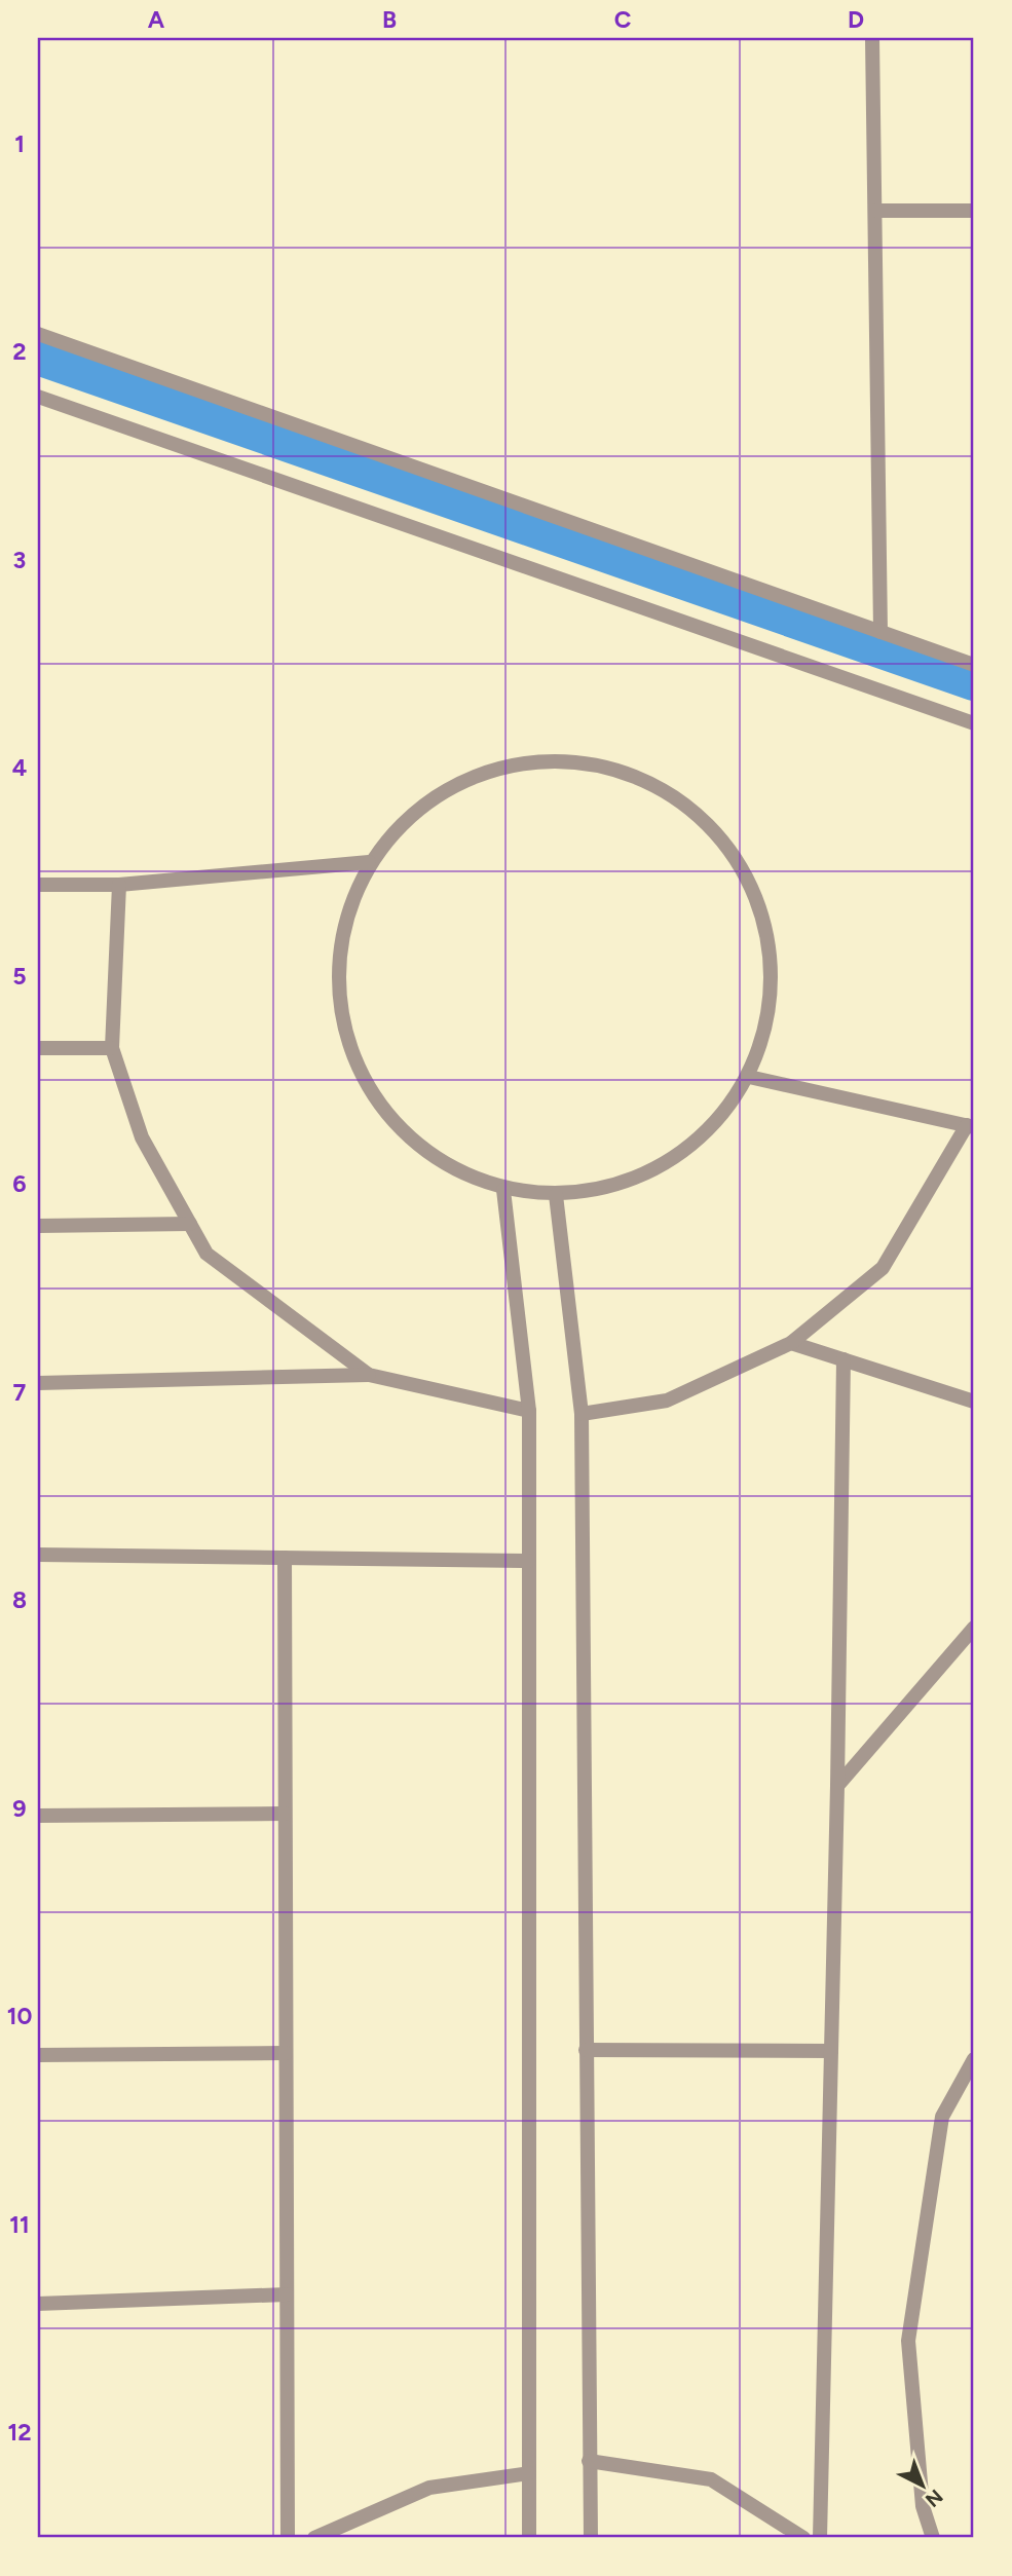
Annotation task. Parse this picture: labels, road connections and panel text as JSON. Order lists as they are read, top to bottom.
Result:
{
  "north": "bottom right",
  "grid": {
    "columns": [
      "A",
      "B",
      "C",
      "D"
    ],
    "rows": [
      "1",
      "2",
      "3",
      "4",
      "5",
      "6",
      "7",
      "8",
      "9",
      "10",
      "11",
      "12"
    ]
  }
}
